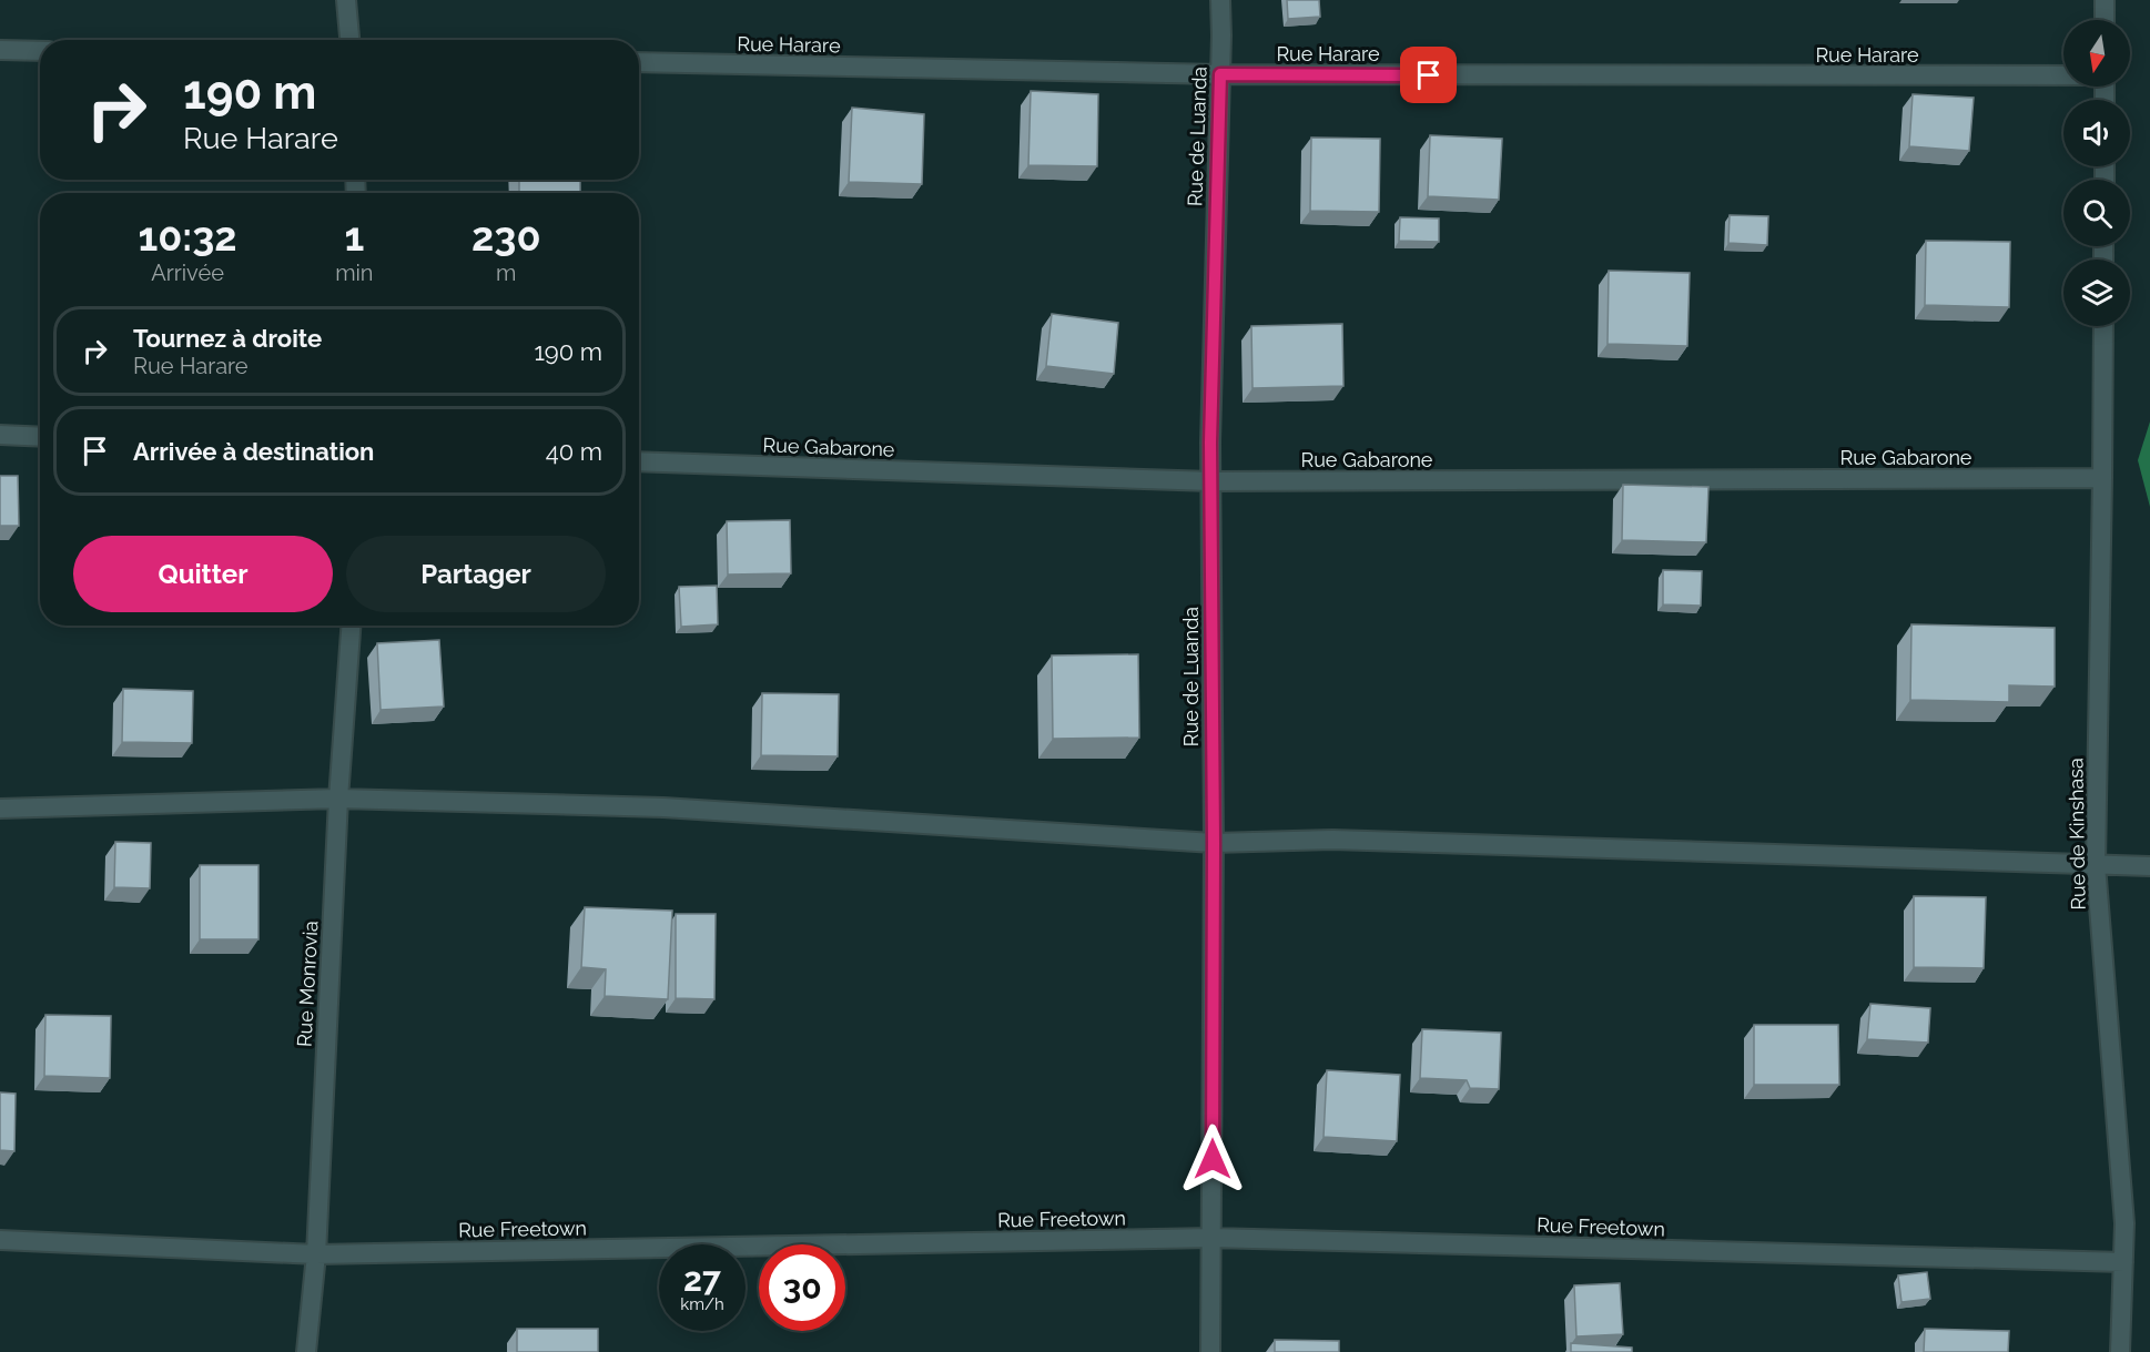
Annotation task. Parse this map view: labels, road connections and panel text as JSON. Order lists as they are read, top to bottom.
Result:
{
  "streets": {
    "street": [
      "Rue Harare",
      "Rue de Luanda",
      "Rue Gabarone",
      "Rue de Kinshasa",
      "Rue Monrovia",
      "Rue Freetown"
    ]
  },
  "crossings": [
    ["Rue Harare", "Rue de Luanda"],
    ["Rue de Luanda", "Rue Gabarone"],
    ["Rue de Luanda", "Rue Freetown"],
    ["Rue Gabarone", "Rue de Kinshasa"],
    ["Rue de Kinshasa", "Rue Freetown"],
    ["Rue Monrovia", "Rue Freetown"]
  ],
  "north": "bottom",
  "page": {
    "turn": ["190 m", "Rue Harare"],
    "eta": [
      "10:32",
      "Arrivée",
      "1",
      "min",
      "230",
      "m"
    ],
    "list": [
      {
        "name": "Tournez à droite",
        "note": "Rue Harare",
        "value": "190 m"
      },
      {
        "name": "Arrivée à destination",
        "value": "40 m"
      }
    ],
    "buttons": ["Quitter", "Partager"],
    "speed": "27 km/h",
    "limit": "30"
  }
}
